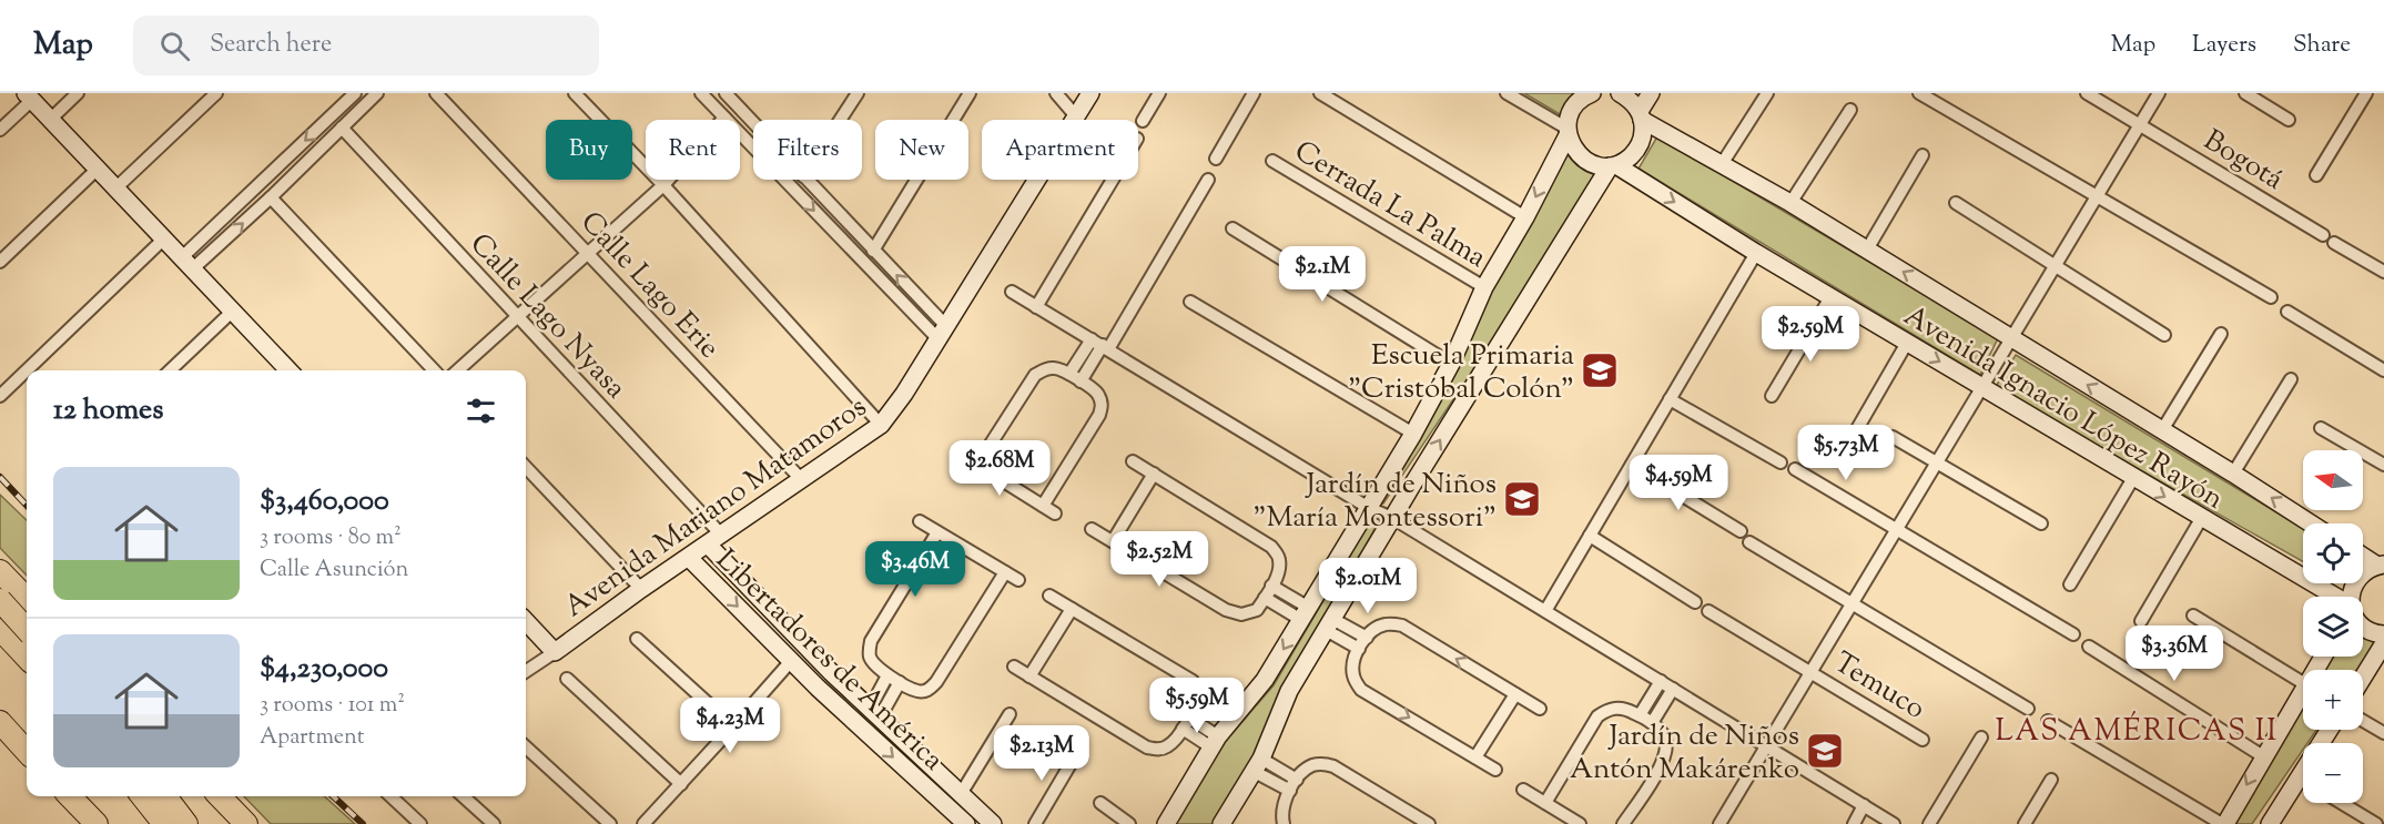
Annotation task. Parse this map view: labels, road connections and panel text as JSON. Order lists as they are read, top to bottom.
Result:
{
  "streets": {
    "street": [
      "Bogotá",
      "Cerrada La Palma",
      "Calle Lago Erie",
      "Calle Lago Nyasa",
      "Avenida Ignacio López Rayón",
      "Avenida Mariano Matamoros",
      "Libertadores de América",
      "Temuco"
    ]
  },
  "crossings": [
    ["Calle Lago Erie", "Avenida Mariano Matamoros"],
    ["Calle Lago Nyasa", "Avenida Mariano Matamoros"],
    ["Calle Lago Nyasa", "Libertadores de América"],
    ["Avenida Mariano Matamoros", "Libertadores de América"]
  ],
  "districts": ["LAS AMÉRICAS II"],
  "places": {
    "school or university": ["Escuela Primaria \"Cristóbal Colón\"", "Jardín de Niños \"María Montessori\"", "Jardín de Niños Antón Makárenko"]
  },
  "north": "left",
  "page": {
    "header": "Map",
    "search": "Search here",
    "nav": ["Map", "Layers", "Share"],
    "chip": [
      "Buy",
      "Rent",
      "Filters",
      "New",
      "Apartment"
    ],
    "price": [
      "$2.1M",
      "$2.59M",
      "$5.73M",
      "$2.68M",
      "$4.59M",
      "$2.52M",
      "$3.46M",
      "$2.01M",
      "$3.36M",
      "$5.59M",
      "$4.23M",
      "$2.13M"
    ],
    "heading": "12 homes",
    "map_buttons": ["+", "−"],
    "list": [
      {
        "name": "$3,460,000",
        "note": "3 rooms · 80 m² · Calle Asunción"
      },
      {
        "name": "$4,230,000",
        "note": "3 rooms · 101 m² · Apartment"
      }
    ]
  }
}
